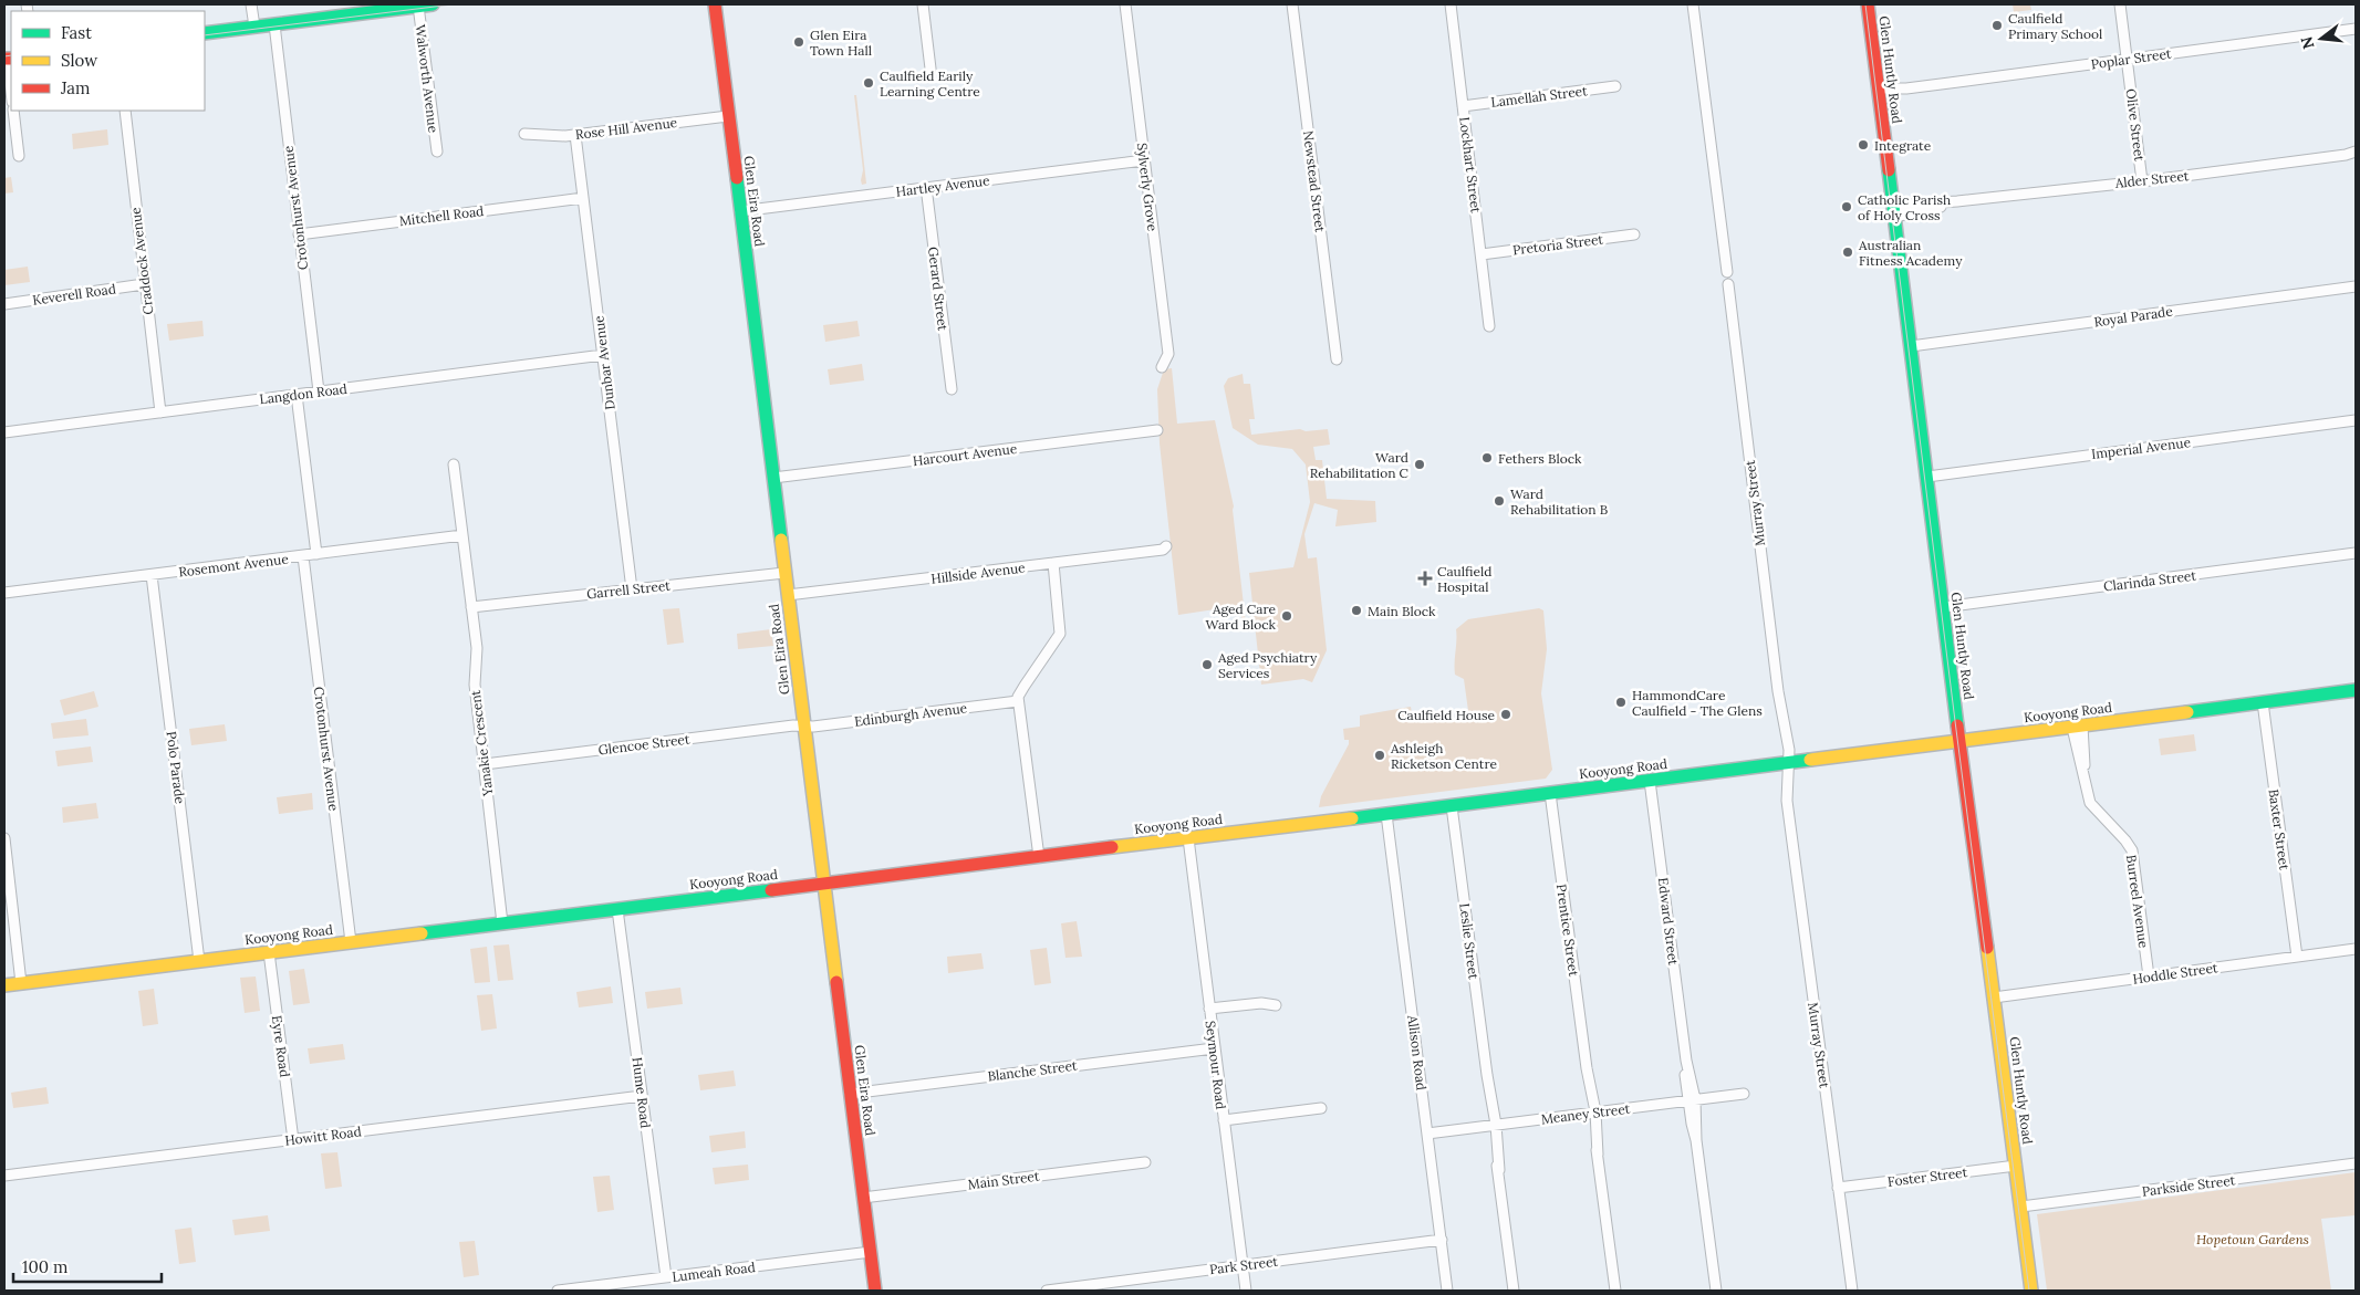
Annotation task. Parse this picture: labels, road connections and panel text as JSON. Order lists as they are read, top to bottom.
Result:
{
  "streets": {
    "street": [
      "Poplar Street",
      "Glen Huntly Road",
      "Walworth Avenue",
      "Lamellah Street",
      "Olive Street",
      "Rose Hill Avenue",
      "Lockhart Street",
      "Alder Street",
      "Newstead Street",
      "Hartley Avenue",
      "Sylverly Grove",
      "Glen Eira Road",
      "Crotonhurst Avenue",
      "Mitchell Road",
      "Pretoria Street",
      "Craddock Avenue",
      "Gerard Street",
      "Keverell Road",
      "Royal Parade",
      "Dunbar Avenue",
      "Langdon Road",
      "Imperial Avenue",
      "Harcourt Avenue",
      "Murray Street",
      "Rosemont Avenue",
      "Hillside Avenue",
      "Clarinda Street",
      "Garrell Street",
      "Kooyong Road",
      "Edinburgh Avenue",
      "Yanakie Crescent",
      "Glencoe Street",
      "Polo Parade",
      "Baxter Street",
      "Burreel Avenue",
      "Edward Street",
      "Prentice Street",
      "Leslie Street",
      "Hoddle Street",
      "Eyre Road",
      "Allison Road",
      "Seymour Road",
      "Blanche Street",
      "Hume Road",
      "Meaney Street",
      "Howitt Road",
      "Foster Street",
      "Main Street",
      "Parkside Street",
      "Park Street",
      "Lumeah Road"
    ]
  },
  "crossings": [
    ["Poplar Street", "Glen Huntly Road"],
    ["Poplar Street", "Olive Street"],
    ["Glen Huntly Road", "Alder Street"],
    ["Glen Huntly Road", "Royal Parade"],
    ["Glen Huntly Road", "Imperial Avenue"],
    ["Glen Huntly Road", "Clarinda Street"],
    ["Glen Huntly Road", "Kooyong Road"],
    ["Glen Huntly Road", "Hoddle Street"],
    ["Glen Huntly Road", "Foster Street"],
    ["Glen Huntly Road", "Parkside Street"],
    ["Lamellah Street", "Lockhart Street"],
    ["Olive Street", "Alder Street"],
    ["Rose Hill Avenue", "Glen Eira Road"],
    ["Rose Hill Avenue", "Dunbar Avenue"],
    ["Lockhart Street", "Pretoria Street"],
    ["Hartley Avenue", "Sylverly Grove"],
    ["Hartley Avenue", "Glen Eira Road"],
    ["Hartley Avenue", "Gerard Street"],
    ["Glen Eira Road", "Harcourt Avenue"],
    ["Glen Eira Road", "Hillside Avenue"],
    ["Glen Eira Road", "Garrell Street"],
    ["Glen Eira Road", "Kooyong Road"],
    ["Glen Eira Road", "Edinburgh Avenue"],
    ["Glen Eira Road", "Glencoe Street"],
    ["Glen Eira Road", "Blanche Street"],
    ["Glen Eira Road", "Main Street"],
    ["Glen Eira Road", "Lumeah Road"],
    ["Crotonhurst Avenue", "Mitchell Road"],
    ["Crotonhurst Avenue", "Langdon Road"],
    ["Crotonhurst Avenue", "Rosemont Avenue"],
    ["Crotonhurst Avenue", "Kooyong Road"],
    ["Mitchell Road", "Dunbar Avenue"],
    ["Craddock Avenue", "Keverell Road"],
    ["Craddock Avenue", "Langdon Road"],
    ["Dunbar Avenue", "Langdon Road"],
    ["Dunbar Avenue", "Garrell Street"],
    ["Murray Street", "Kooyong Road"],
    ["Murray Street", "Foster Street"],
    ["Rosemont Avenue", "Yanakie Crescent"],
    ["Rosemont Avenue", "Polo Parade"],
    ["Garrell Street", "Yanakie Crescent"],
    ["Kooyong Road", "Yanakie Crescent"],
    ["Kooyong Road", "Polo Parade"],
    ["Kooyong Road", "Baxter Street"],
    ["Kooyong Road", "Burreel Avenue"],
    ["Kooyong Road", "Edward Street"],
    ["Kooyong Road", "Prentice Street"],
    ["Kooyong Road", "Leslie Street"],
    ["Kooyong Road", "Eyre Road"],
    ["Kooyong Road", "Allison Road"],
    ["Kooyong Road", "Seymour Road"],
    ["Kooyong Road", "Hume Road"],
    ["Edinburgh Avenue", "Glencoe Street"],
    ["Yanakie Crescent", "Glencoe Street"],
    ["Baxter Street", "Hoddle Street"],
    ["Burreel Avenue", "Hoddle Street"],
    ["Edward Street", "Meaney Street"],
    ["Prentice Street", "Meaney Street"],
    ["Leslie Street", "Meaney Street"],
    ["Eyre Road", "Howitt Road"],
    ["Allison Road", "Meaney Street"],
    ["Allison Road", "Park Street"],
    ["Seymour Road", "Blanche Street"],
    ["Seymour Road", "Park Street"],
    ["Hume Road", "Howitt Road"],
    ["Hume Road", "Lumeah Road"]
  ],
  "parks": ["Hopetoun Gardens"],
  "places": {
    "other": [
      "Caulfield Primary School",
      "Glen Eira Town Hall",
      "Caulfield Earily Learning Centre",
      "Integrate",
      "Catholic Parish of Holy Cross",
      "Australian Fitness Academy",
      "Fethers Block",
      "Ward Rehabilitation C",
      "Ward Rehabilitation B",
      "Main Block",
      "Aged Care Ward Block",
      "Aged Psychiatry Services",
      "HammondCare Caulfield - The Glens",
      "Caulfield House",
      "Ashleigh Ricketson Centre"
    ],
    "health": ["Caulfield Hospital"]
  },
  "legend": ["Fast", "Slow", "Jam"],
  "scale_bar": "100 m",
  "north": "left"
}
